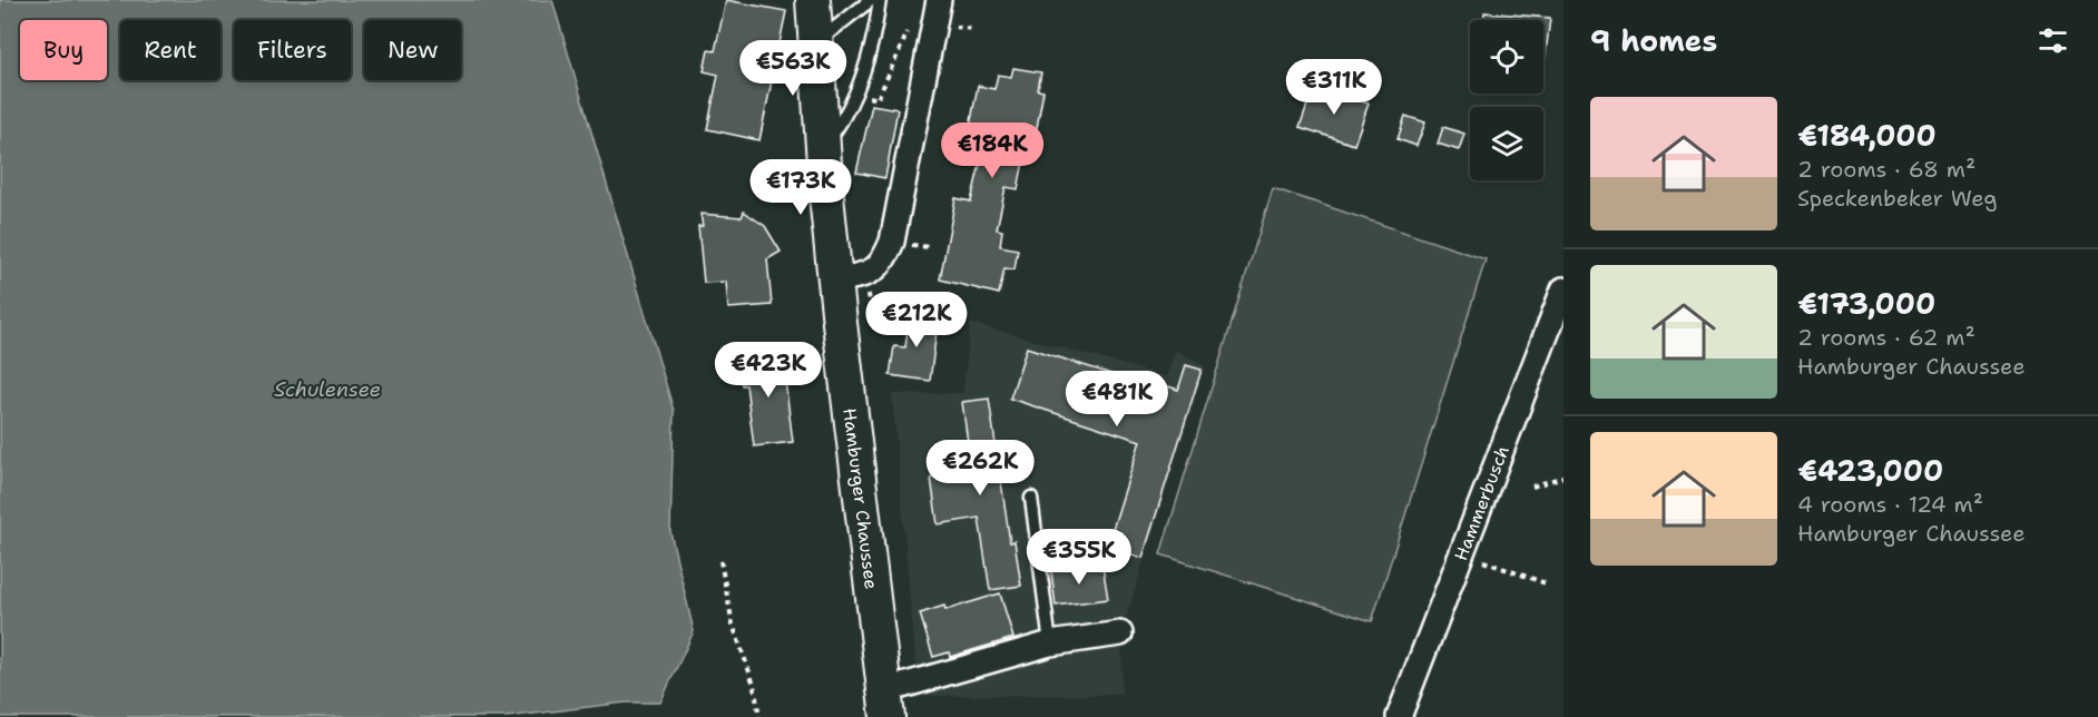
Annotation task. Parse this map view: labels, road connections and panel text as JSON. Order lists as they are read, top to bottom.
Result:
{
  "streets": {
    "main road": ["Hamburger Chaussee"],
    "street": ["Hammerbusch"]
  },
  "water": ["Schulensee"],
  "page": {
    "heading": "9 homes",
    "chip": [
      "Buy",
      "Rent",
      "Filters",
      "New"
    ],
    "price": [
      "€563K",
      "€311K",
      "€184K",
      "€173K",
      "€212K",
      "€423K",
      "€481K",
      "€262K",
      "€355K"
    ],
    "list": [
      {
        "name": "€184,000",
        "note": "2 rooms · 68 m² · Speckenbeker Weg"
      },
      {
        "name": "€173,000",
        "note": "2 rooms · 62 m² · Hamburger Chaussee"
      },
      {
        "name": "€423,000",
        "note": "4 rooms · 124 m² · Hamburger Chaussee"
      }
    ]
  }
}
